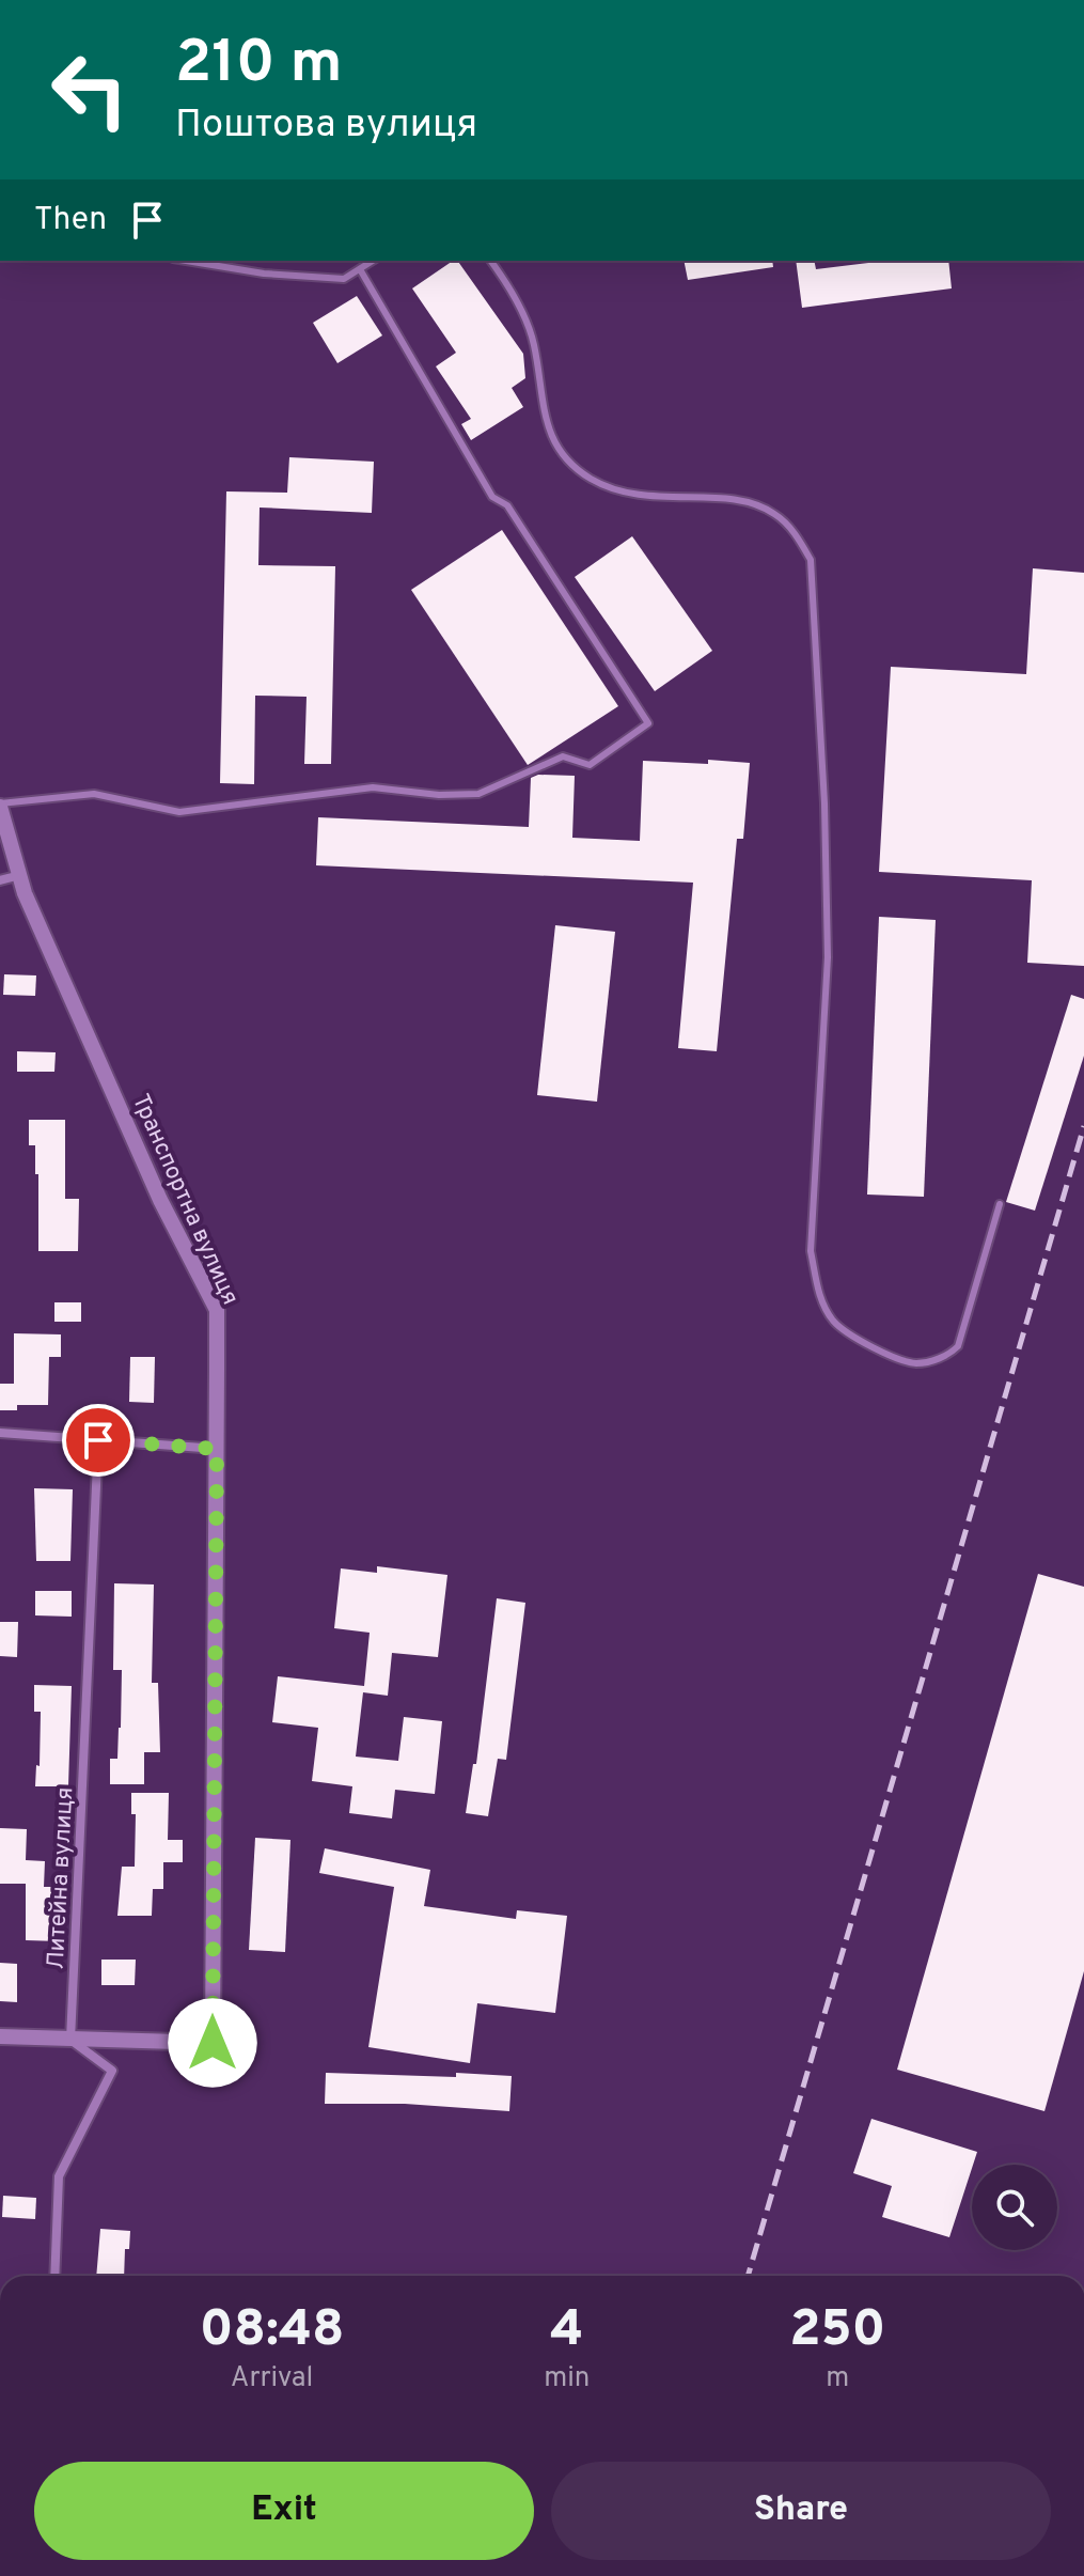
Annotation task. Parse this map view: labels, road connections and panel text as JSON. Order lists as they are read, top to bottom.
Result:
{
  "streets": {
    "street": ["Транспортна вулиця", "Литейна вулиця"]
  },
  "crossings": [
    ["Транспортна вулиця", "Литейна вулиця"]
  ],
  "page": {
    "turn": ["210 m", "Поштова вулиця"],
    "then": "Then",
    "eta": [
      "08:48",
      "Arrival",
      "4",
      "min",
      "250",
      "m"
    ],
    "buttons": ["Exit", "Share"]
  }
}
